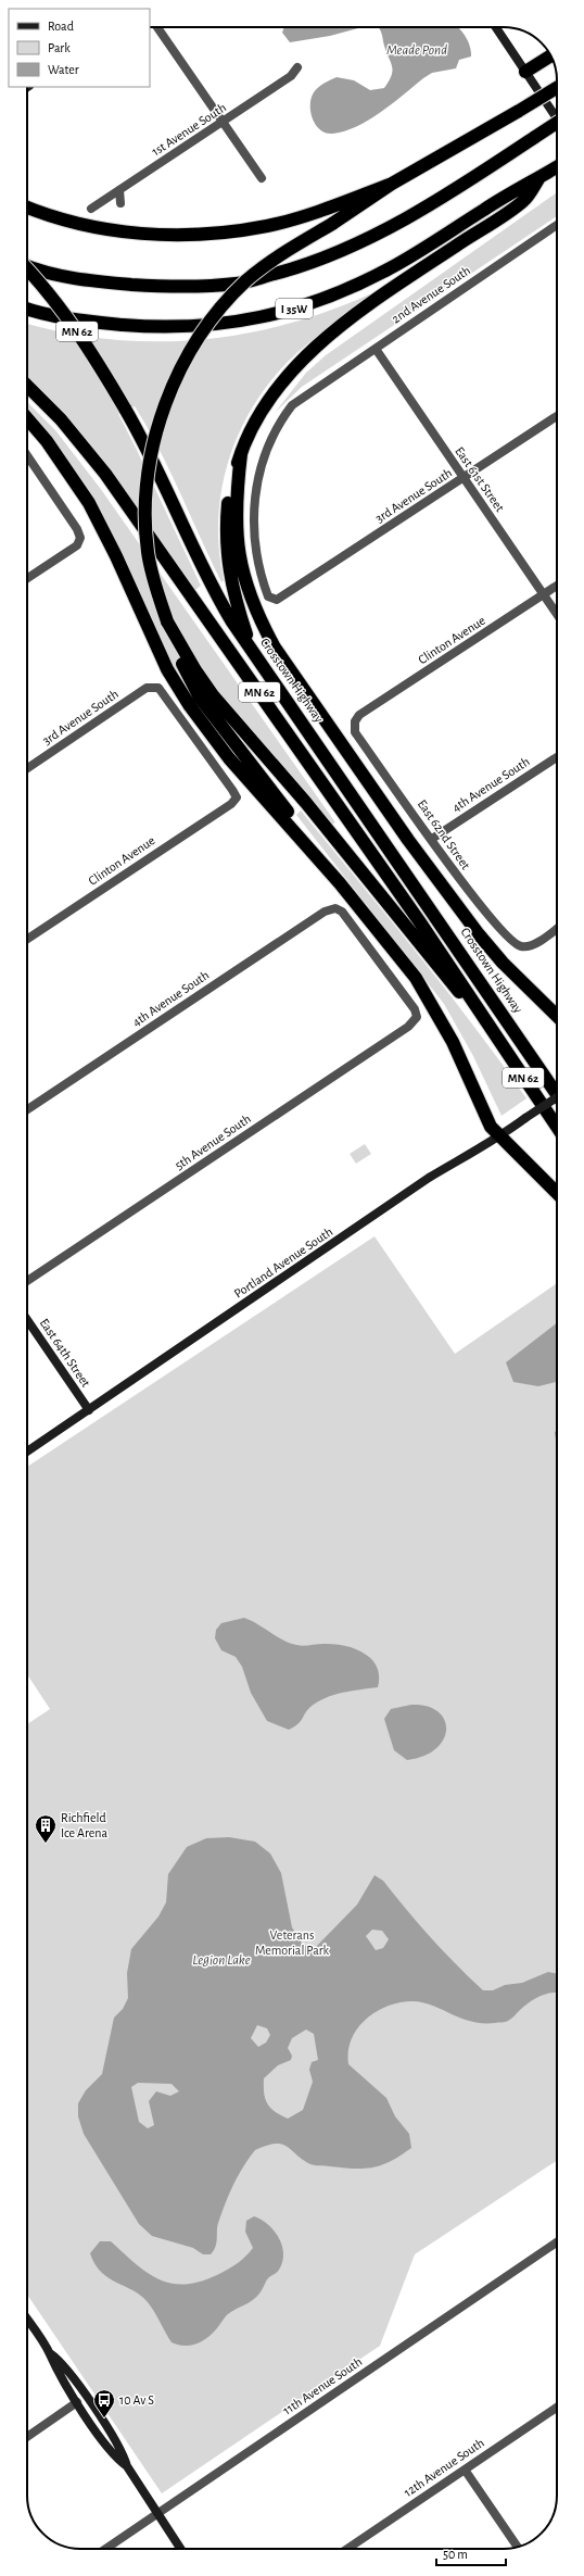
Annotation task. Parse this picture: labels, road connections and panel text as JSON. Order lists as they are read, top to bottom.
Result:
{
  "streets": {
    "highway": ["I 35W", "MN 62", "Crosstown Highway"],
    "main road": ["Portland Avenue South", "East 64th Street"],
    "street": [
      "1st Avenue South",
      "2nd Avenue South",
      "East 61st Street",
      "3rd Avenue South",
      "Clinton Avenue",
      "4th Avenue South",
      "East 62nd Street",
      "5th Avenue South",
      "11th Avenue South",
      "12th Avenue South"
    ]
  },
  "crossings": [
    ["2nd Avenue South", "East 61st Street"],
    ["2nd Avenue South", "3rd Avenue South"],
    ["East 61st Street", "3rd Avenue South"],
    ["East 61st Street", "Clinton Avenue"],
    ["3rd Avenue South", "Clinton Avenue"],
    ["Clinton Avenue", "East 62nd Street"],
    ["4th Avenue South", "East 62nd Street"],
    ["4th Avenue South", "5th Avenue South"],
    ["Portland Avenue South", "East 64th Street"]
  ],
  "water": ["Meade Pond", "Legion Lake"],
  "parks": ["Veterans Memorial Park"],
  "places": {
    "building": ["Richfield Ice Arena"],
    "bus stop": ["10 Av S"]
  },
  "legend": ["Road", "Park", "Water"],
  "scale_bar": "50 m"
}
